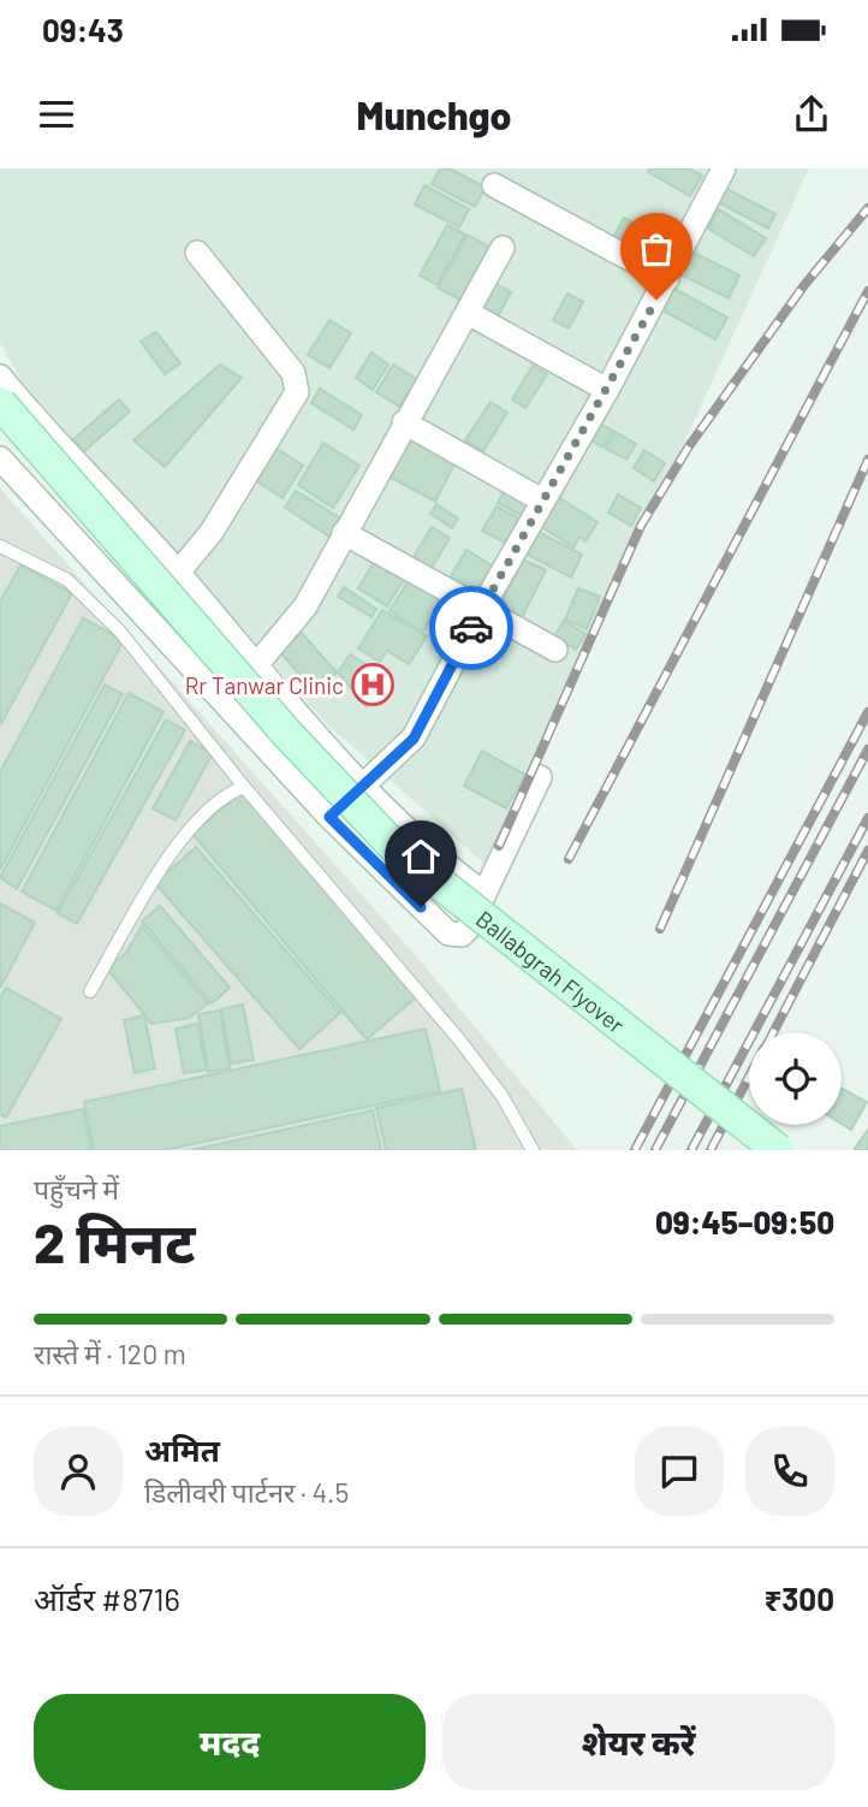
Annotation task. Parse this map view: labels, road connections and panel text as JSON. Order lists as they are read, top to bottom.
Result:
{
  "streets": {
    "main road": ["Ballabgrah Flyover"]
  },
  "places": {
    "hospital": ["Rr Tanwar Clinic"]
  },
  "page": {
    "status": "09:43",
    "header": "Munchgo",
    "heading": ["2 मिनट", "पहुँचने में", "09:45–09:50"],
    "panel": [
      "अमित",
      "डिलीवरी पार्टनर · 4.5",
      "ऑर्डर #8716",
      "₹300"
    ],
    "bar": "रास्ते में · 120 m",
    "buttons": ["मदद", "शेयर करें"]
  }
}
